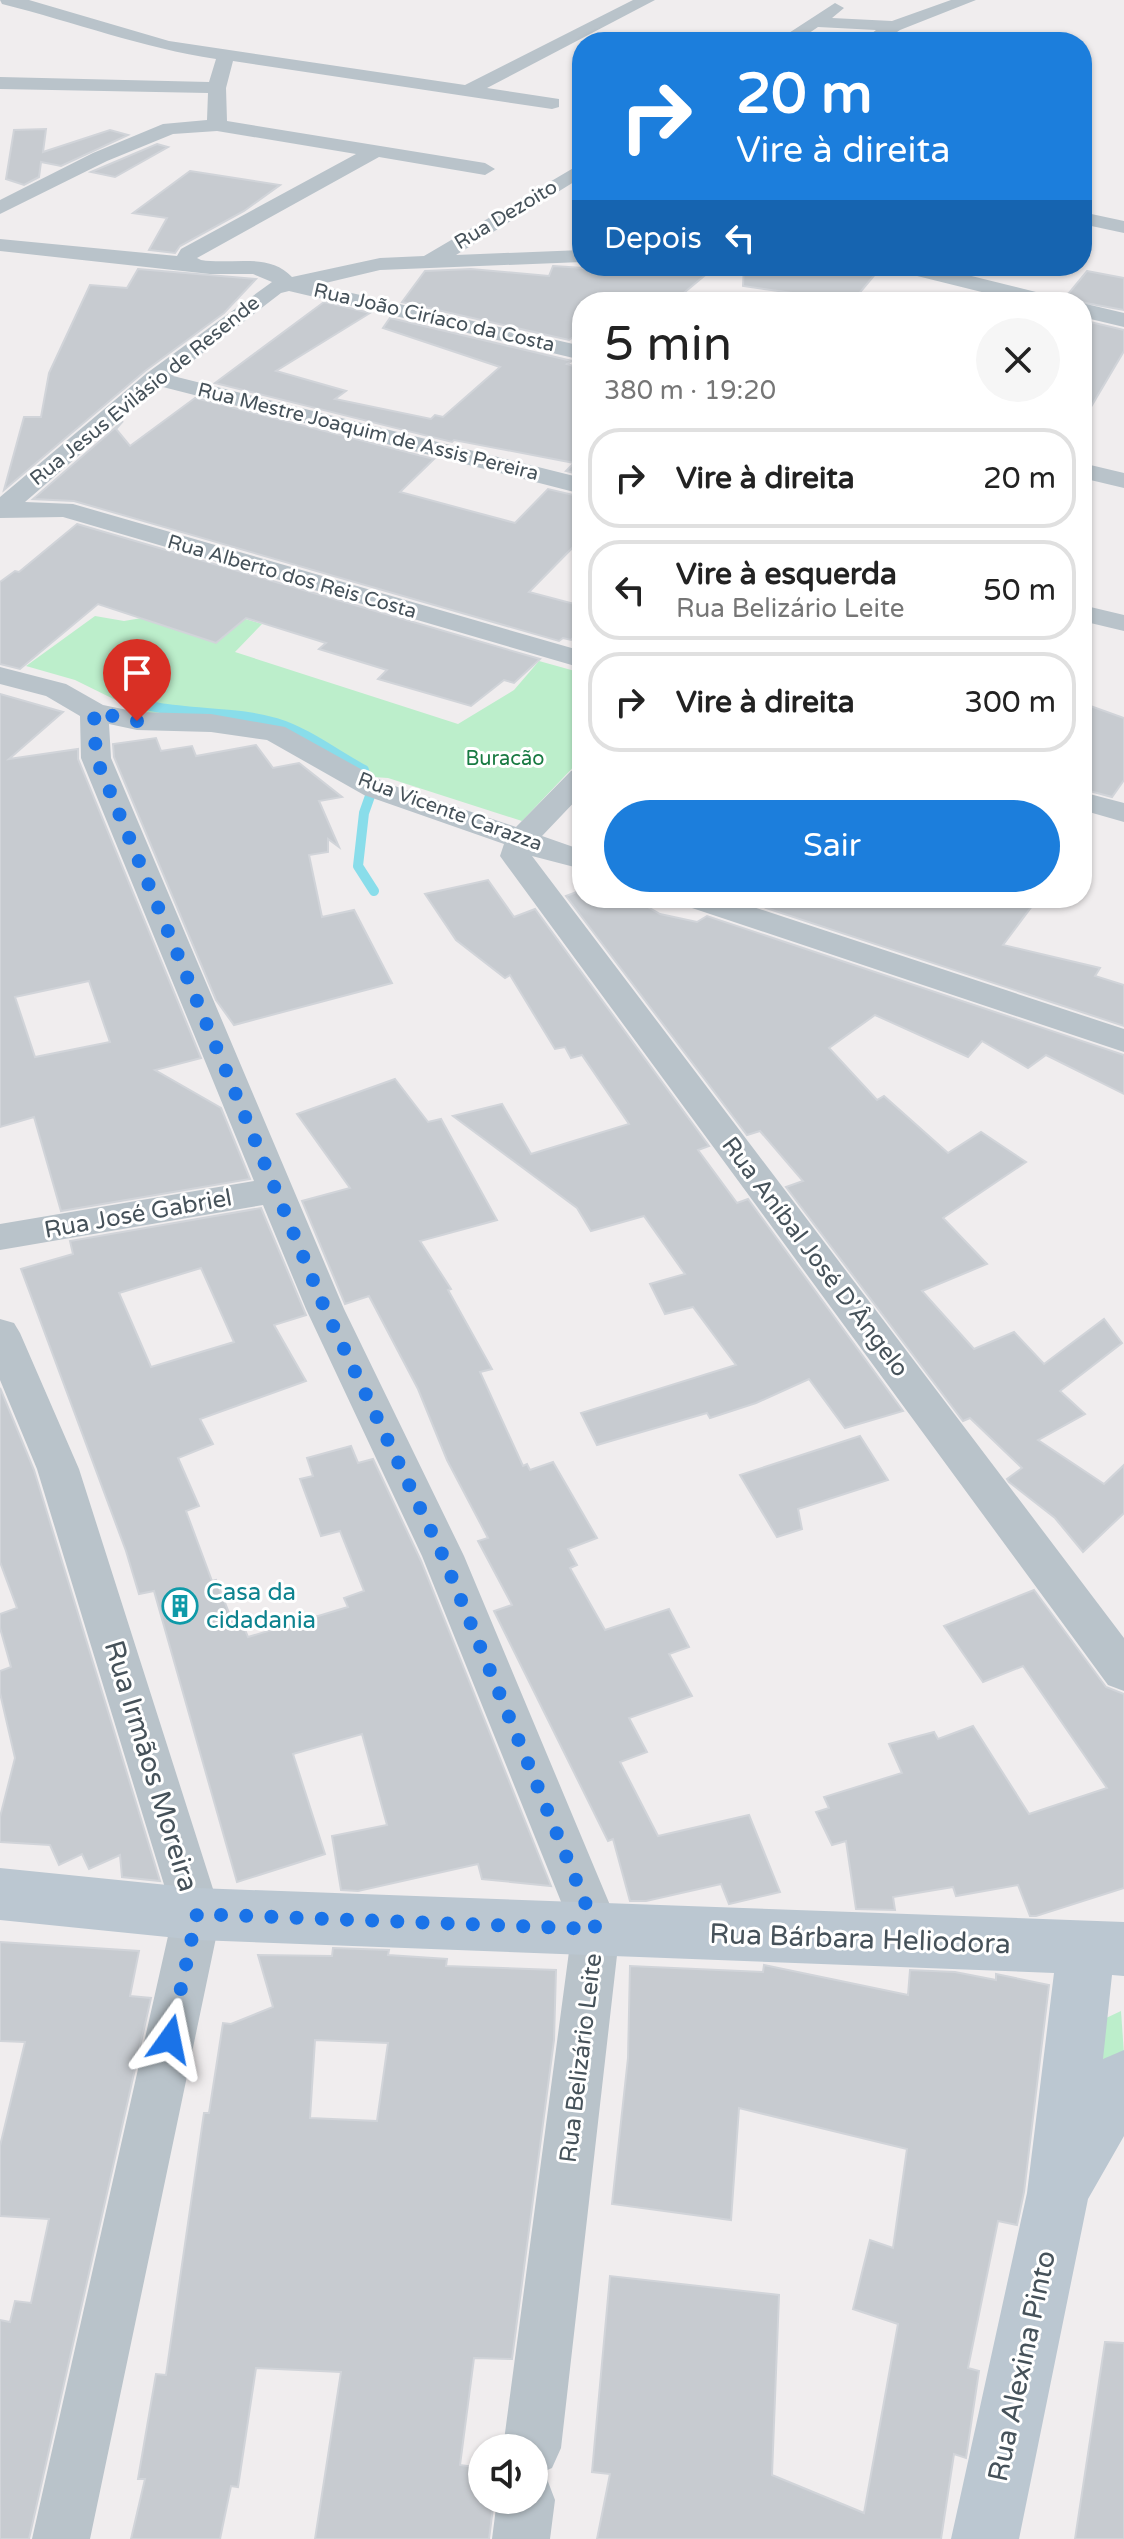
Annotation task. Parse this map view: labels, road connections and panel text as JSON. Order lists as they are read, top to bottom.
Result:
{
  "streets": {
    "street": [
      "Rua Dezoito",
      "Rua João Ciríaco da Costa",
      "Rua Jesus Evilásio de Resende",
      "Rua Mestre Joaquim de Assis Pereira",
      "Rua Alberto dos Reis Costa",
      "Rua Vicente Carazza",
      "Rua José Gabriel",
      "Rua Aníbal José D'Ângelo",
      "Rua Irmãos Moreira",
      "Rua Bárbara Heliodora",
      "Rua Belizário Leite",
      "Rua Alexina Pinto"
    ]
  },
  "crossings": [
    ["Rua Dezoito", "Rua Jesus Evilásio de Resende"],
    ["Rua João Ciríaco da Costa", "Rua Jesus Evilásio de Resende"],
    ["Rua Jesus Evilásio de Resende", "Rua Mestre Joaquim de Assis Pereira"],
    ["Rua Jesus Evilásio de Resende", "Rua Alberto dos Reis Costa"],
    ["Rua Vicente Carazza", "Rua Aníbal José D'Ângelo"],
    ["Rua Vicente Carazza", "Rua Belizário Leite"],
    ["Rua José Gabriel", "Rua Belizário Leite"],
    ["Rua Irmãos Moreira", "Rua Bárbara Heliodora"],
    ["Rua Bárbara Heliodora", "Rua Belizário Leite"],
    ["Rua Bárbara Heliodora", "Rua Alexina Pinto"]
  ],
  "parks": ["Buracão"],
  "places": {
    "building": ["Casa da cidadania"]
  },
  "page": {
    "turn": ["20 m", "Vire à direita"],
    "then": "Depois",
    "heading": ["5 min", "380 m · 19:20"],
    "list": [
      {
        "name": "Vire à direita",
        "value": "20 m"
      },
      {
        "name": "Vire à esquerda",
        "note": "Rua Belizário Leite",
        "value": "50 m"
      },
      {
        "name": "Vire à direita",
        "value": "300 m"
      }
    ],
    "buttons": "Sair"
  }
}
